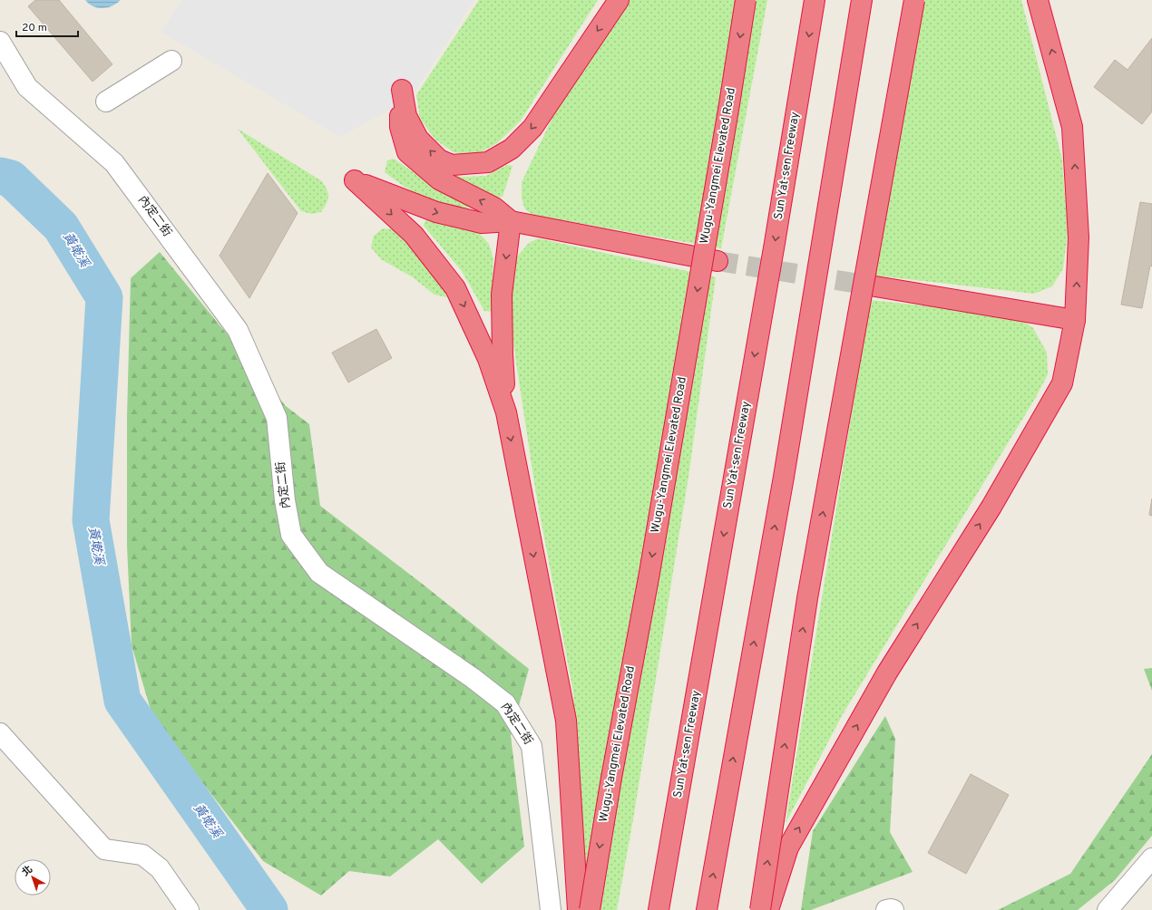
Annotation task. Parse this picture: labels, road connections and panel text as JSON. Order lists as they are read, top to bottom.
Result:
{
  "streets": {
    "highway": ["Wugu-Yangmei Elevated Road", "Sun Yat-sen Freeway"],
    "street": ["內定二街"]
  },
  "water": ["黃墘溪"],
  "scale_bar": "20 m",
  "north": "top left"
}
